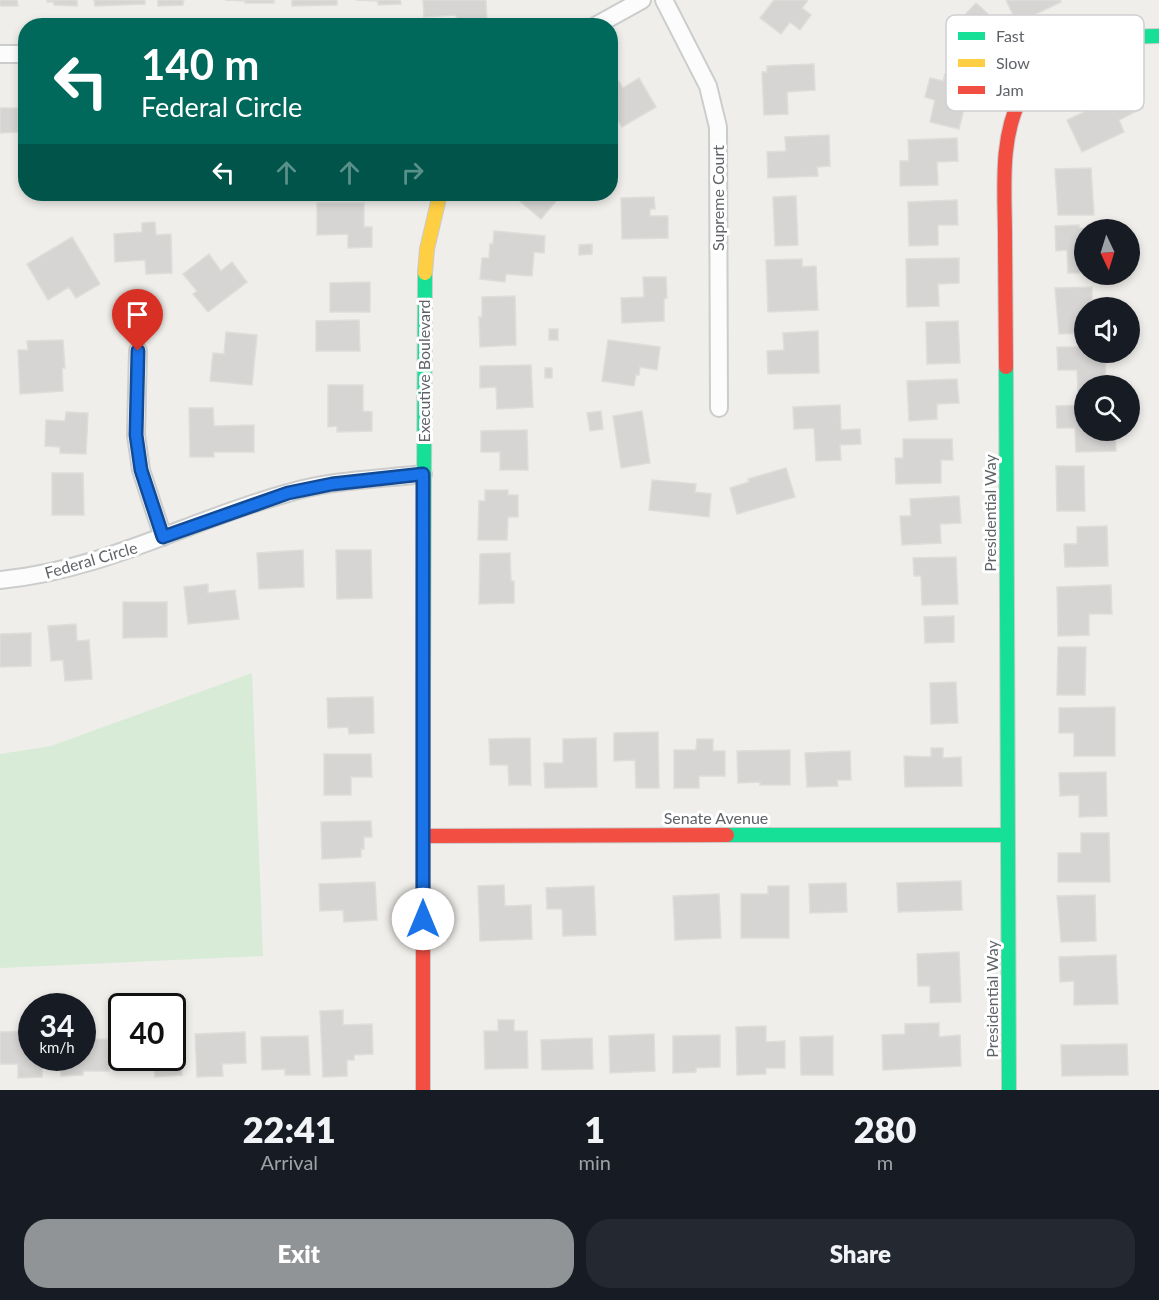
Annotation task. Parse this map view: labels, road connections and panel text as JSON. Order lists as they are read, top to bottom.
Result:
{
  "streets": {
    "street": [
      "Supreme Court",
      "Executive Boulevard",
      "Presidential Way",
      "Federal Circle",
      "Senate Avenue"
    ]
  },
  "crossings": [
    ["Executive Boulevard", "Federal Circle"],
    ["Executive Boulevard", "Senate Avenue"],
    ["Presidential Way", "Senate Avenue"]
  ],
  "legend": ["Fast", "Slow", "Jam"],
  "north": "bottom",
  "page": {
    "turn": ["140 m", "Federal Circle"],
    "speed": "34 km/h",
    "limit": "40",
    "eta": [
      "22:41",
      "Arrival",
      "1",
      "min",
      "280",
      "m"
    ],
    "buttons": ["Exit", "Share"]
  }
}
